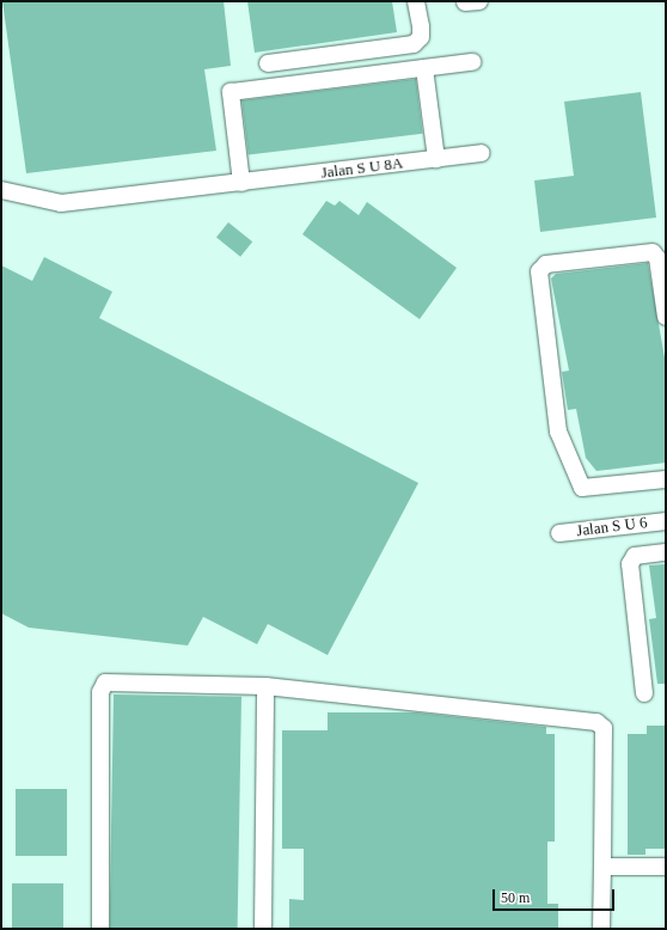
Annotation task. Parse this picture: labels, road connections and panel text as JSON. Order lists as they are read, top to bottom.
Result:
{
  "streets": {
    "street": ["Jalan S U 8A", "Jalan S U 6"]
  },
  "scale_bar": "50 m"
}
